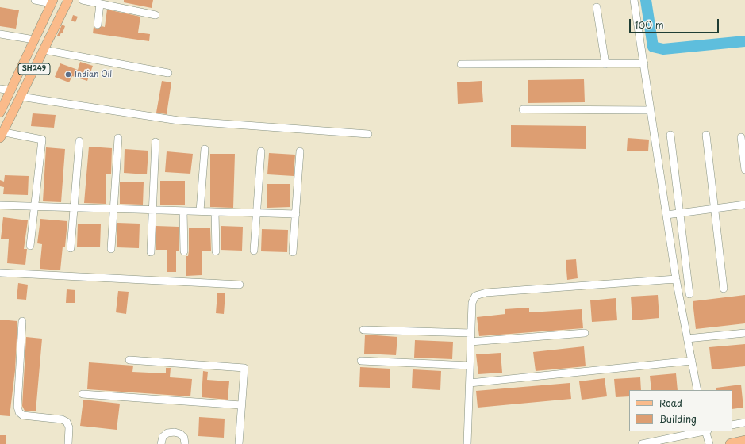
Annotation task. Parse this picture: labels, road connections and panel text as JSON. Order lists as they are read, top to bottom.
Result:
{
  "streets": {
    "main road": ["SH249"]
  },
  "places": ["Indian Oil"],
  "legend": ["Road", "Building"],
  "scale_bar": "100 m"
}
